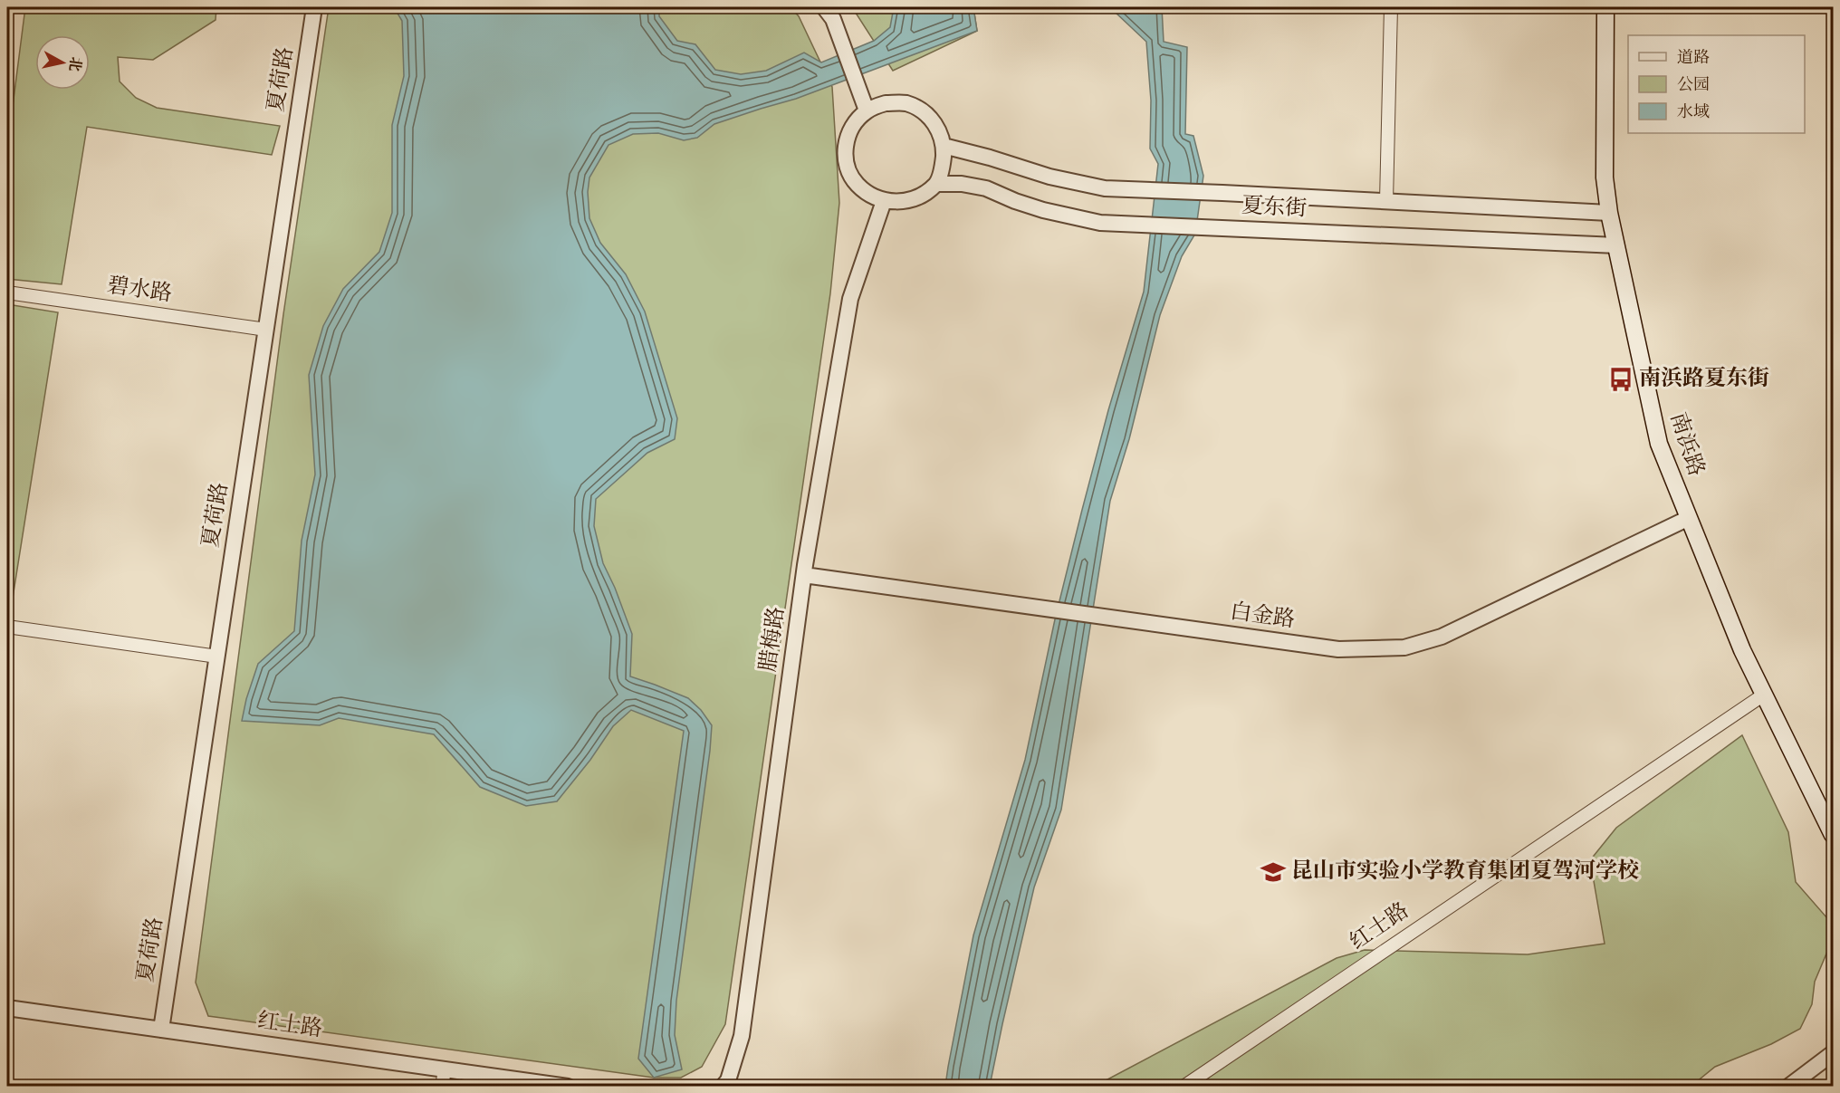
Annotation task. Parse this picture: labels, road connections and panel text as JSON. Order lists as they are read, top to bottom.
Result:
{
  "streets": {
    "main road": ["南浜路"],
    "street": [
      "夏荷路",
      "夏东街",
      "碧水路",
      "白金路",
      "腊梅路",
      "红士路"
    ]
  },
  "crossings": [
    ["夏荷路", "碧水路"],
    ["夏荷路", "红士路"],
    ["夏东街", "南浜路"],
    ["夏东街", "腊梅路"],
    ["南浜路", "白金路"],
    ["南浜路", "红士路"],
    ["白金路", "腊梅路"]
  ],
  "places": {
    "bus stop": ["南浜路夏东街"],
    "school or university": ["昆山市实验小学教育集团夏驾河学校"]
  },
  "legend": ["道路", "公园", "水域"],
  "north": "right"
}
